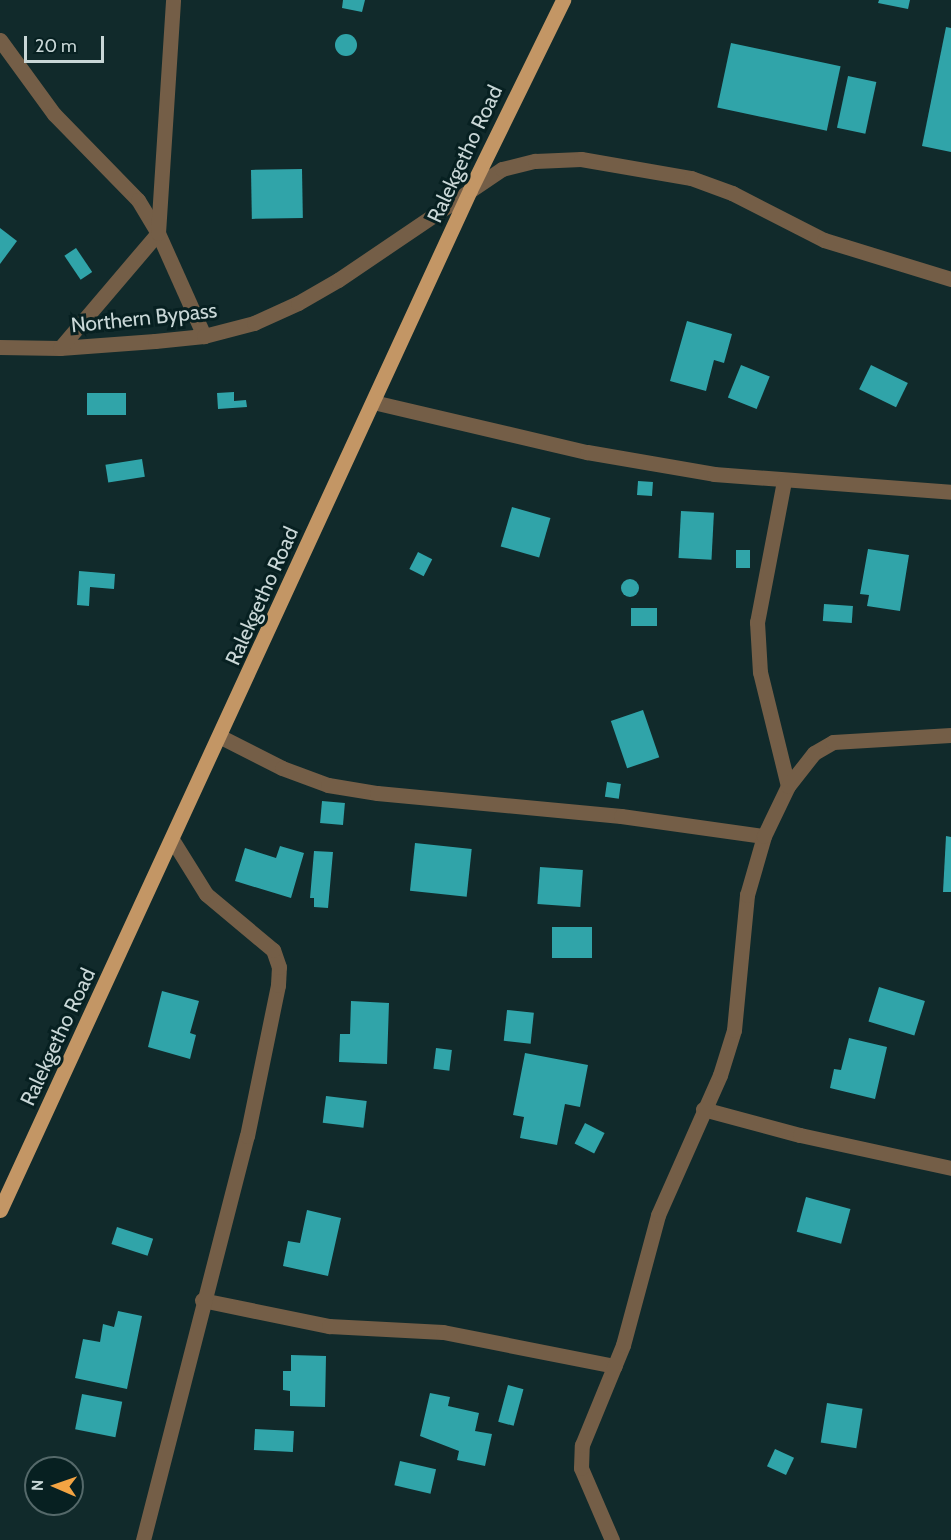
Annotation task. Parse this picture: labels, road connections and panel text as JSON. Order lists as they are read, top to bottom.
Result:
{
  "streets": {
    "main road": ["Ralekgetho Road"],
    "street": ["Northern Bypass"]
  },
  "crossings": [
    ["Ralekgetho Road", "Northern Bypass"]
  ],
  "scale_bar": "20 m",
  "north": "left"
}
